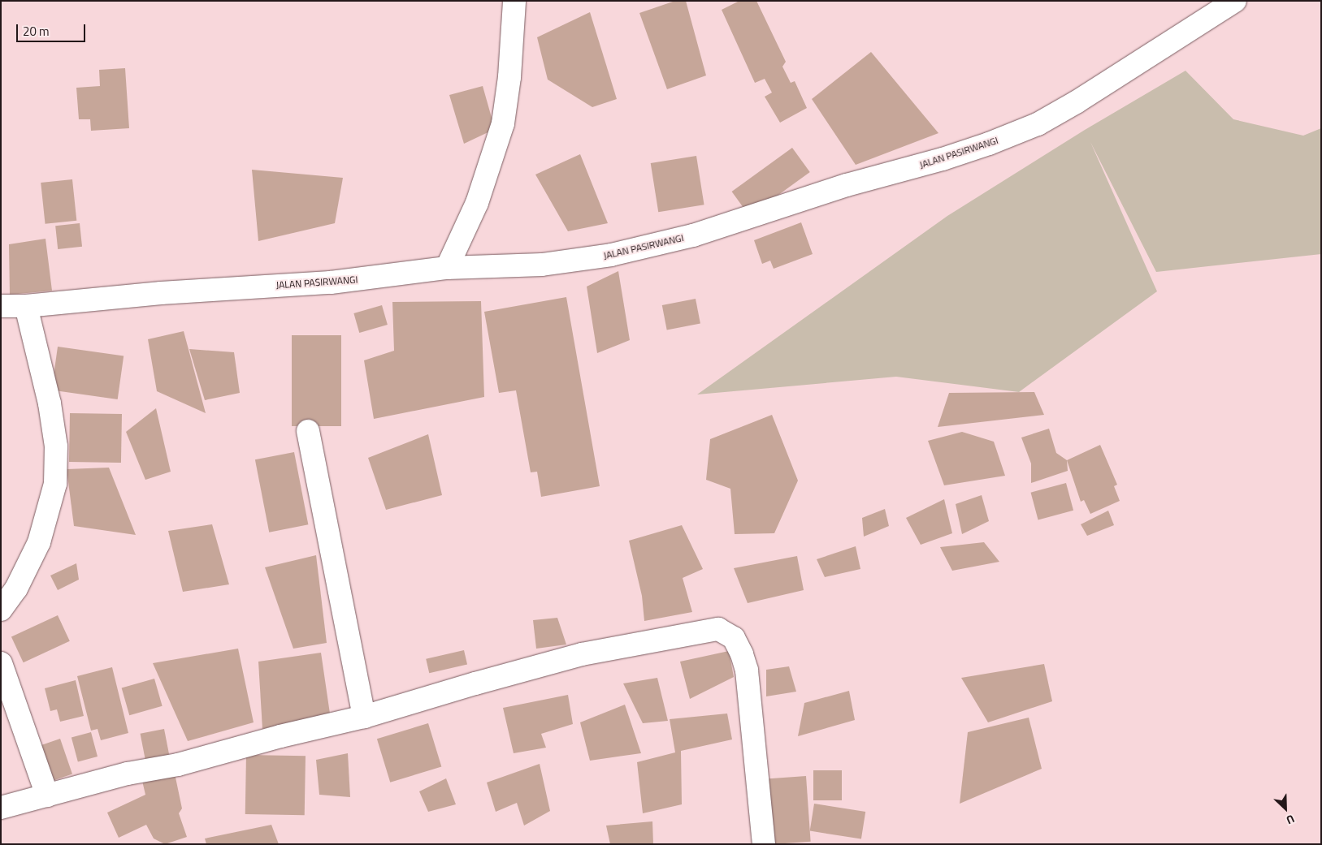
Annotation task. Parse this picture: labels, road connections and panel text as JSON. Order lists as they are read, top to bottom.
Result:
{
  "streets": {
    "street": ["JALAN PASIRWANGI"]
  },
  "scale_bar": "20 m",
  "north": "bottom right"
}
